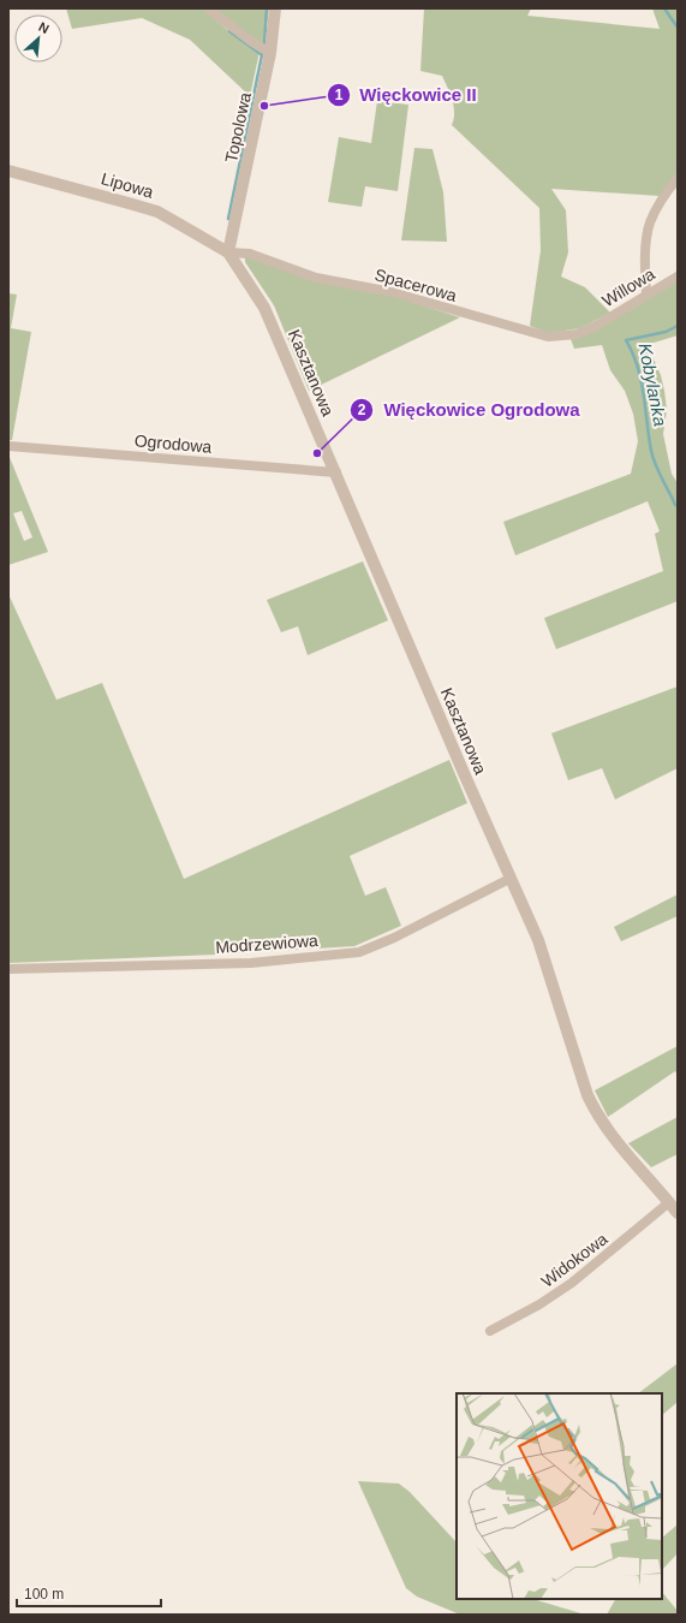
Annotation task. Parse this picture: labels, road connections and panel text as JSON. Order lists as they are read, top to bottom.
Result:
{
  "streets": {
    "street": [
      "Topolowa",
      "Lipowa",
      "Spacerowa",
      "Willowa",
      "Kasztanowa",
      "Ogrodowa",
      "Modrzewiowa",
      "Widokowa"
    ]
  },
  "crossings": [
    ["Topolowa", "Lipowa"],
    ["Topolowa", "Spacerowa"],
    ["Topolowa", "Kasztanowa"],
    ["Lipowa", "Spacerowa"],
    ["Lipowa", "Kasztanowa"],
    ["Spacerowa", "Willowa"],
    ["Spacerowa", "Kasztanowa"],
    ["Kasztanowa", "Ogrodowa"],
    ["Kasztanowa", "Modrzewiowa"],
    ["Kasztanowa", "Widokowa"]
  ],
  "water": ["Kobylanka"],
  "places": ["Więckowice II", "Więckowice Ogrodowa"],
  "scale_bar": "100 m",
  "north": "top right"
}
